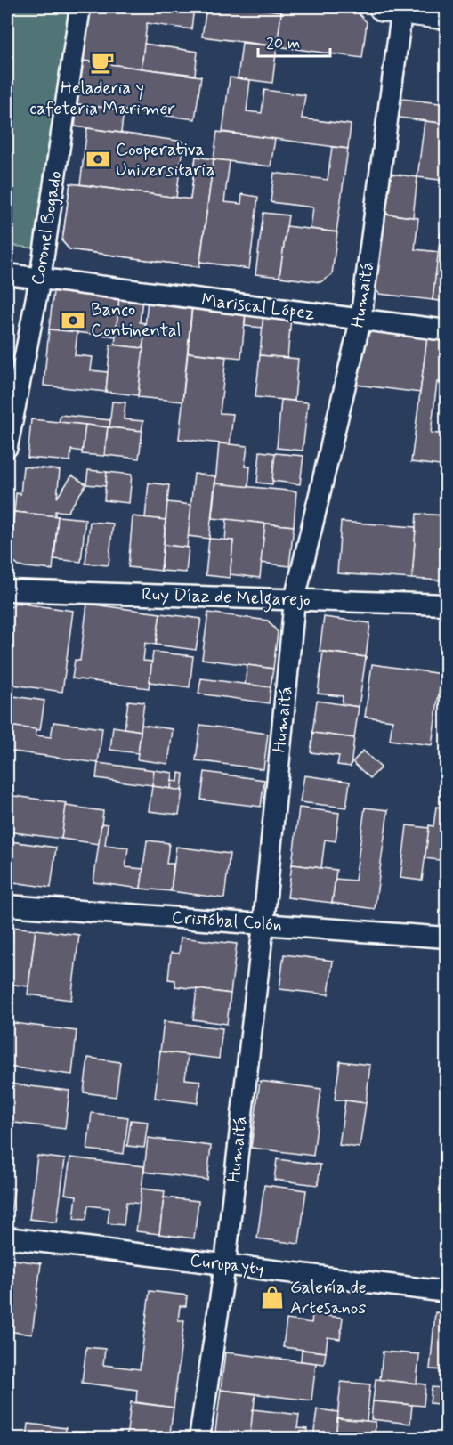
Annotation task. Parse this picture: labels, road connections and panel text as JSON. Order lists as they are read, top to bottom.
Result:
{
  "streets": {
    "street": [
      "Coronel Bogado",
      "Humaitá",
      "Mariscal López",
      "Ruy Díaz de Melgarejo",
      "Cristóbal Colón",
      "Curupayty"
    ]
  },
  "crossings": [
    ["Coronel Bogado", "Mariscal López"],
    ["Humaitá", "Mariscal López"],
    ["Humaitá", "Ruy Díaz de Melgarejo"],
    ["Humaitá", "Cristóbal Colón"],
    ["Humaitá", "Curupayty"]
  ],
  "places": {
    "cafe": ["Heladeria y cafeteria Marimer"],
    "bank": ["Cooperativa Universitaria", "Banco Continental"],
    "shop": ["Galería de Artesanos"]
  },
  "scale_bar": "20 m"
}
